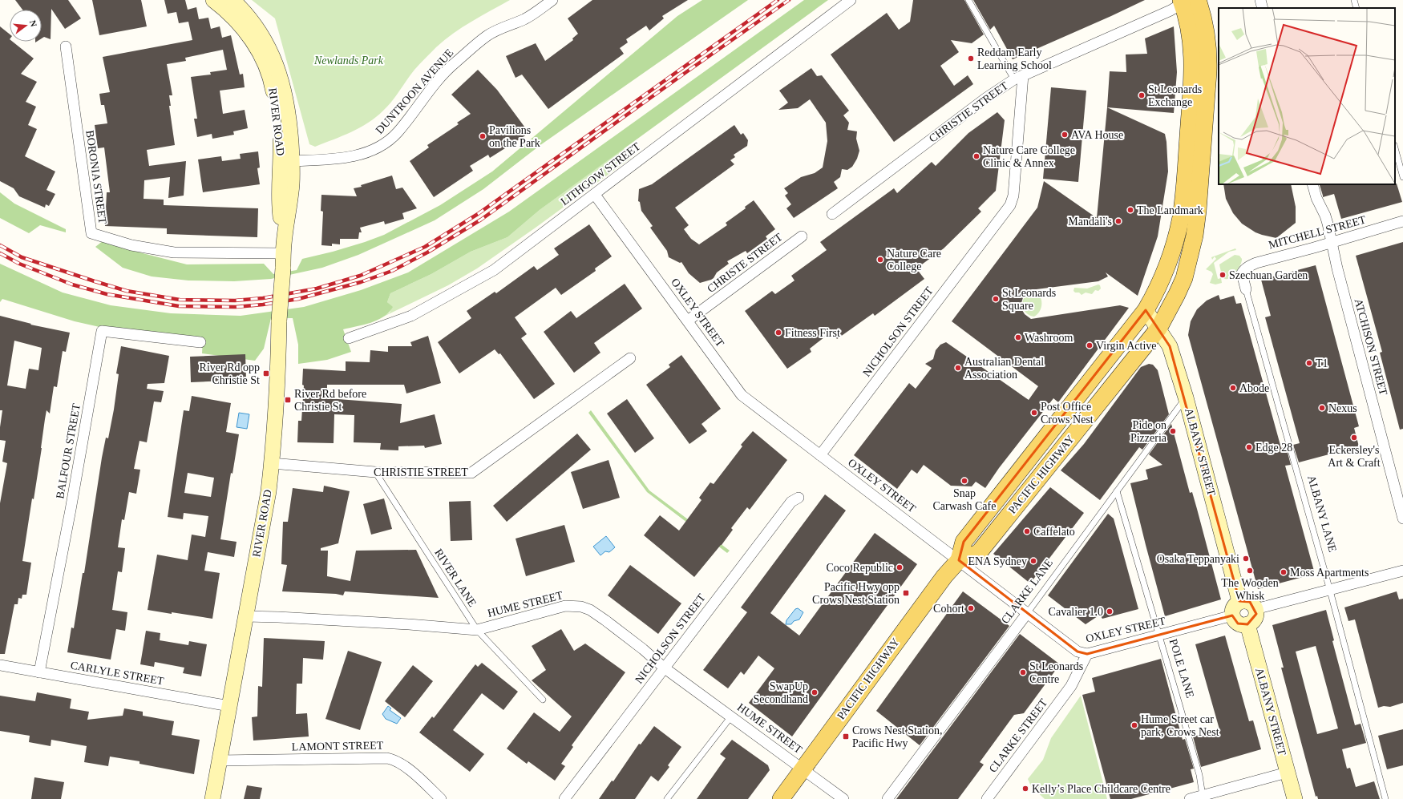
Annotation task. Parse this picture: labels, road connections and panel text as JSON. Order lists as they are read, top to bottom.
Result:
{
  "streets": {
    "main road": ["RIVER ROAD", "ALBANY STREET", "PACIFIC HIGHWAY"],
    "street": [
      "DUNTROON AVENUE",
      "CHRISTIE STREET",
      "LITHGOW STREET",
      "BORONIA STREET",
      "MITCHELL STREET",
      "CHRISTE STREET",
      "OXLEY STREET",
      "NICHOLSON STREET",
      "ATCHISON STREET",
      "BALFOUR STREET",
      "ALBANY LANE",
      "CLARKE LANE",
      "HUME STREET",
      "CARLYLE STREET",
      "CLARKE STREET",
      "LAMONT STREET"
    ],
    "lane": ["RIVER LANE", "POLE LANE"]
  },
  "crossings": [
    ["DUNTROON AVENUE", "RIVER ROAD"],
    ["CHRISTIE STREET", "RIVER ROAD"],
    ["CHRISTIE STREET", "NICHOLSON STREET"],
    ["CHRISTIE STREET", "PACIFIC HIGHWAY"],
    ["CHRISTIE STREET", "RIVER LANE"],
    ["RIVER ROAD", "BORONIA STREET"],
    ["RIVER ROAD", "HUME STREET"],
    ["RIVER ROAD", "CARLYLE STREET"],
    ["RIVER ROAD", "LAMONT STREET"],
    ["LITHGOW STREET", "OXLEY STREET"],
    ["MITCHELL STREET", "ATCHISON STREET"],
    ["MITCHELL STREET", "ALBANY LANE"],
    ["CHRISTE STREET", "OXLEY STREET"],
    ["OXLEY STREET", "NICHOLSON STREET"],
    ["OXLEY STREET", "ALBANY STREET"],
    ["OXLEY STREET", "PACIFIC HIGHWAY"],
    ["OXLEY STREET", "CLARKE LANE"],
    ["OXLEY STREET", "POLE LANE"],
    ["OXLEY STREET", "CLARKE STREET"],
    ["NICHOLSON STREET", "HUME STREET"],
    ["BALFOUR STREET", "CARLYLE STREET"],
    ["ALBANY STREET", "PACIFIC HIGHWAY"],
    ["ALBANY STREET", "CLARKE LANE"],
    ["PACIFIC HIGHWAY", "HUME STREET"],
    ["RIVER LANE", "HUME STREET"],
    ["CLARKE LANE", "POLE LANE"]
  ],
  "parks": ["Newlands Park"],
  "places": {
    "other": [
      "Reddam Early Learning School",
      "St Leonards Exchange",
      "AVA House",
      "Pavilions on the Park",
      "Nature Care College Clinic & Annex",
      "The Landmark",
      "Mandali's",
      "Nature Care College",
      "Szechuan Garden",
      "St Leonards Square",
      "Fitness First",
      "Washroom",
      "Virgin Active",
      "T1",
      "Australian Dental Association",
      "Abode",
      "Nexus",
      "Post Office Crows Nest",
      "Pide on Pizzeria",
      "Eckersley's Art & Craft",
      "Edge 28",
      "Snap Carwash Cafe",
      "Caffelato",
      "Osaka Teppanyaki",
      "ENA Sydney",
      "Coco Republic",
      "The Wooden Whisk",
      "Moss Apartments",
      "Cohort",
      "Cavalier 1.0",
      "St Leonards Centre",
      "SwapUp Secondhand",
      "Hume Street car park, Crows Nest",
      "Kelly’s Place Childcare Centre"
    ],
    "transit": [
      "River Rd opp Christie St",
      "River Rd before Christie St",
      "Pacific Hwy opp Crows Nest Station",
      "Crows Nest Station, Pacific Hwy"
    ]
  },
  "north": "right"
}
